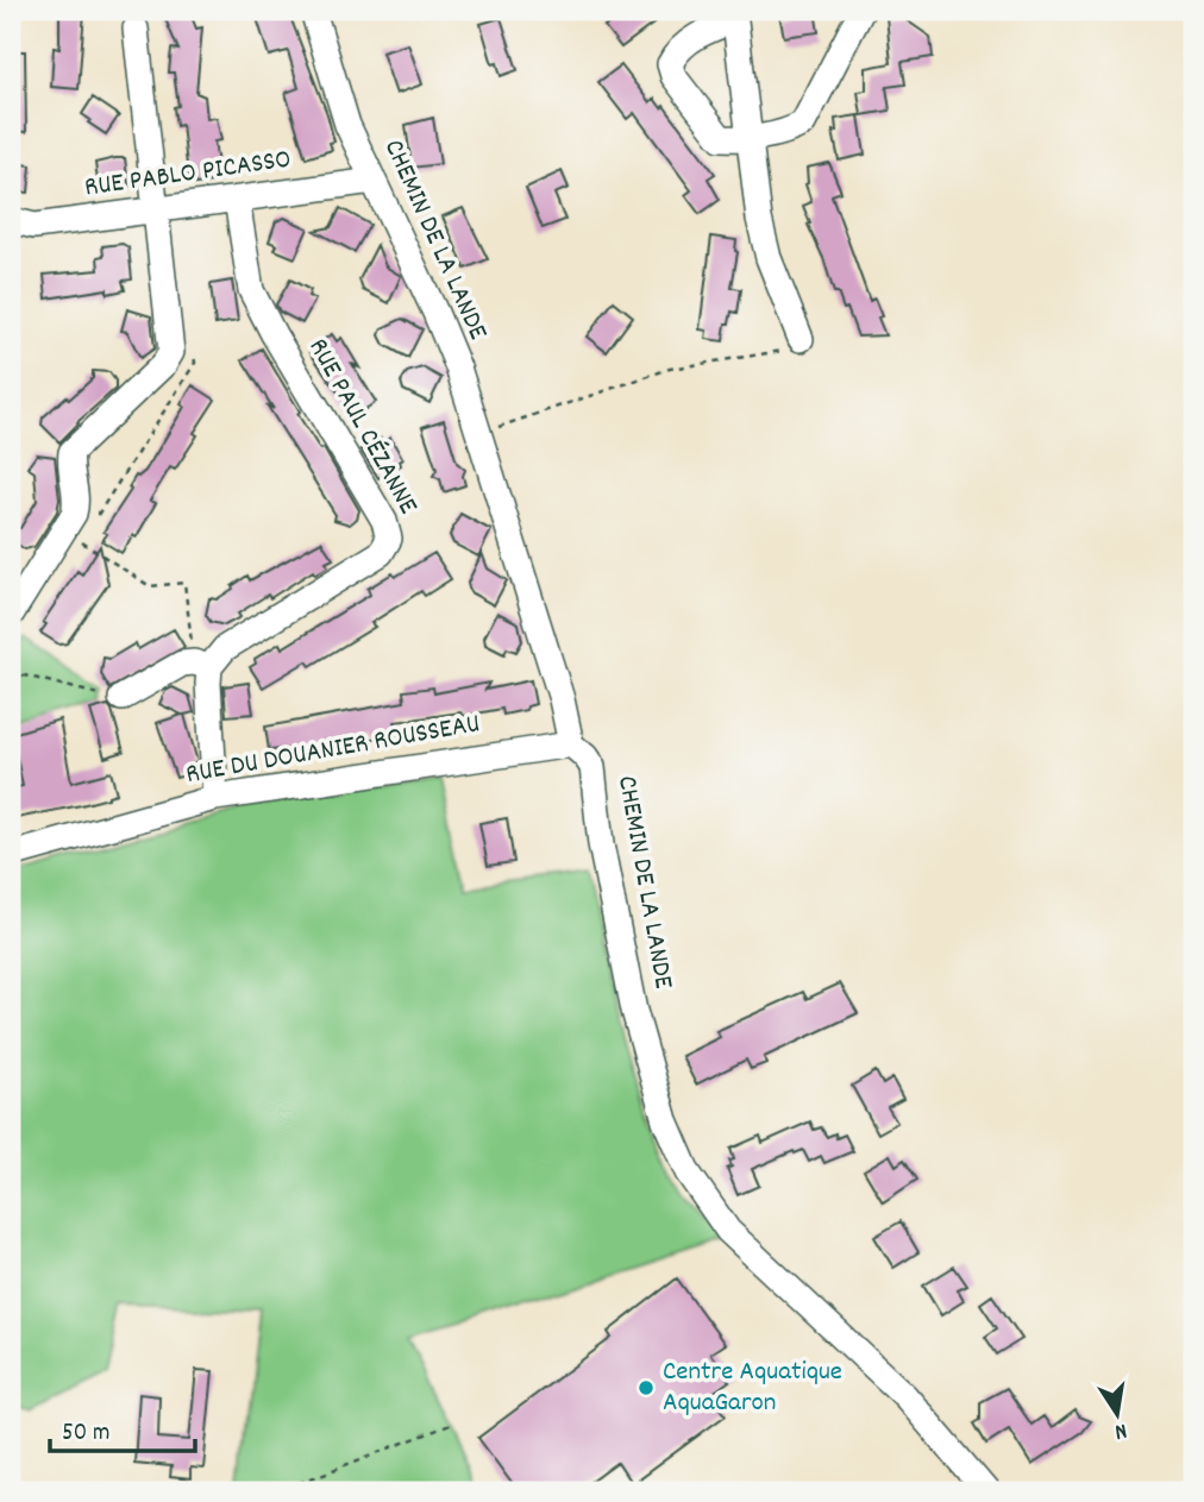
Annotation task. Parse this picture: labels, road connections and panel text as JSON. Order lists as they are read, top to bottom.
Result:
{
  "streets": {
    "street": [
      "RUE PABLO PICASSO",
      "CHEMIN DE LA LANDE",
      "RUE PAUL CÉZANNE",
      "RUE DU DOUANIER ROUSSEAU"
    ]
  },
  "crossings": [
    ["RUE PABLO PICASSO", "CHEMIN DE LA LANDE"],
    ["RUE PABLO PICASSO", "RUE PAUL CÉZANNE"],
    ["CHEMIN DE LA LANDE", "RUE DU DOUANIER ROUSSEAU"]
  ],
  "places": ["Centre Aquatique AquaGaron"],
  "scale_bar": "50 m",
  "north": "bottom"
}
